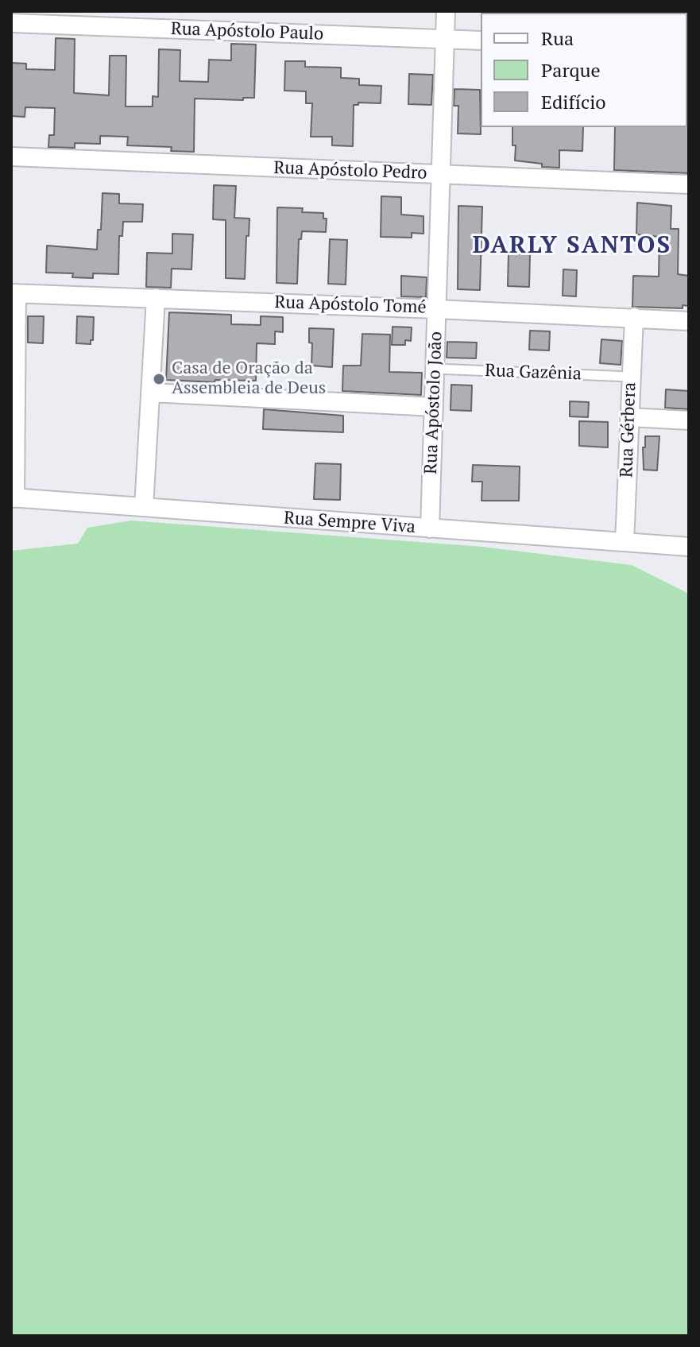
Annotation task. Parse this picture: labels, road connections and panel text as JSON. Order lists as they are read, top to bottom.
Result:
{
  "streets": {
    "street": [
      "Rua Apóstolo Paulo",
      "Rua Apóstolo Pedro",
      "Rua Apóstolo Tomé",
      "Rua Apóstolo João",
      "Rua Gérbera",
      "Rua Sempre Viva"
    ],
    "lane": ["Rua Gazênia"]
  },
  "crossings": [
    ["Rua Apóstolo Paulo", "Rua Apóstolo João"],
    ["Rua Apóstolo Pedro", "Rua Apóstolo João"],
    ["Rua Apóstolo Tomé", "Rua Apóstolo João"],
    ["Rua Apóstolo Tomé", "Rua Gérbera"],
    ["Rua Gazênia", "Rua Apóstolo João"],
    ["Rua Gazênia", "Rua Gérbera"],
    ["Rua Apóstolo João", "Rua Sempre Viva"],
    ["Rua Gérbera", "Rua Sempre Viva"]
  ],
  "districts": ["DARLY SANTOS"],
  "places": ["Casa de Oração da Assembleia de Deus"],
  "legend": ["Rua", "Parque", "Edifício"]
}
